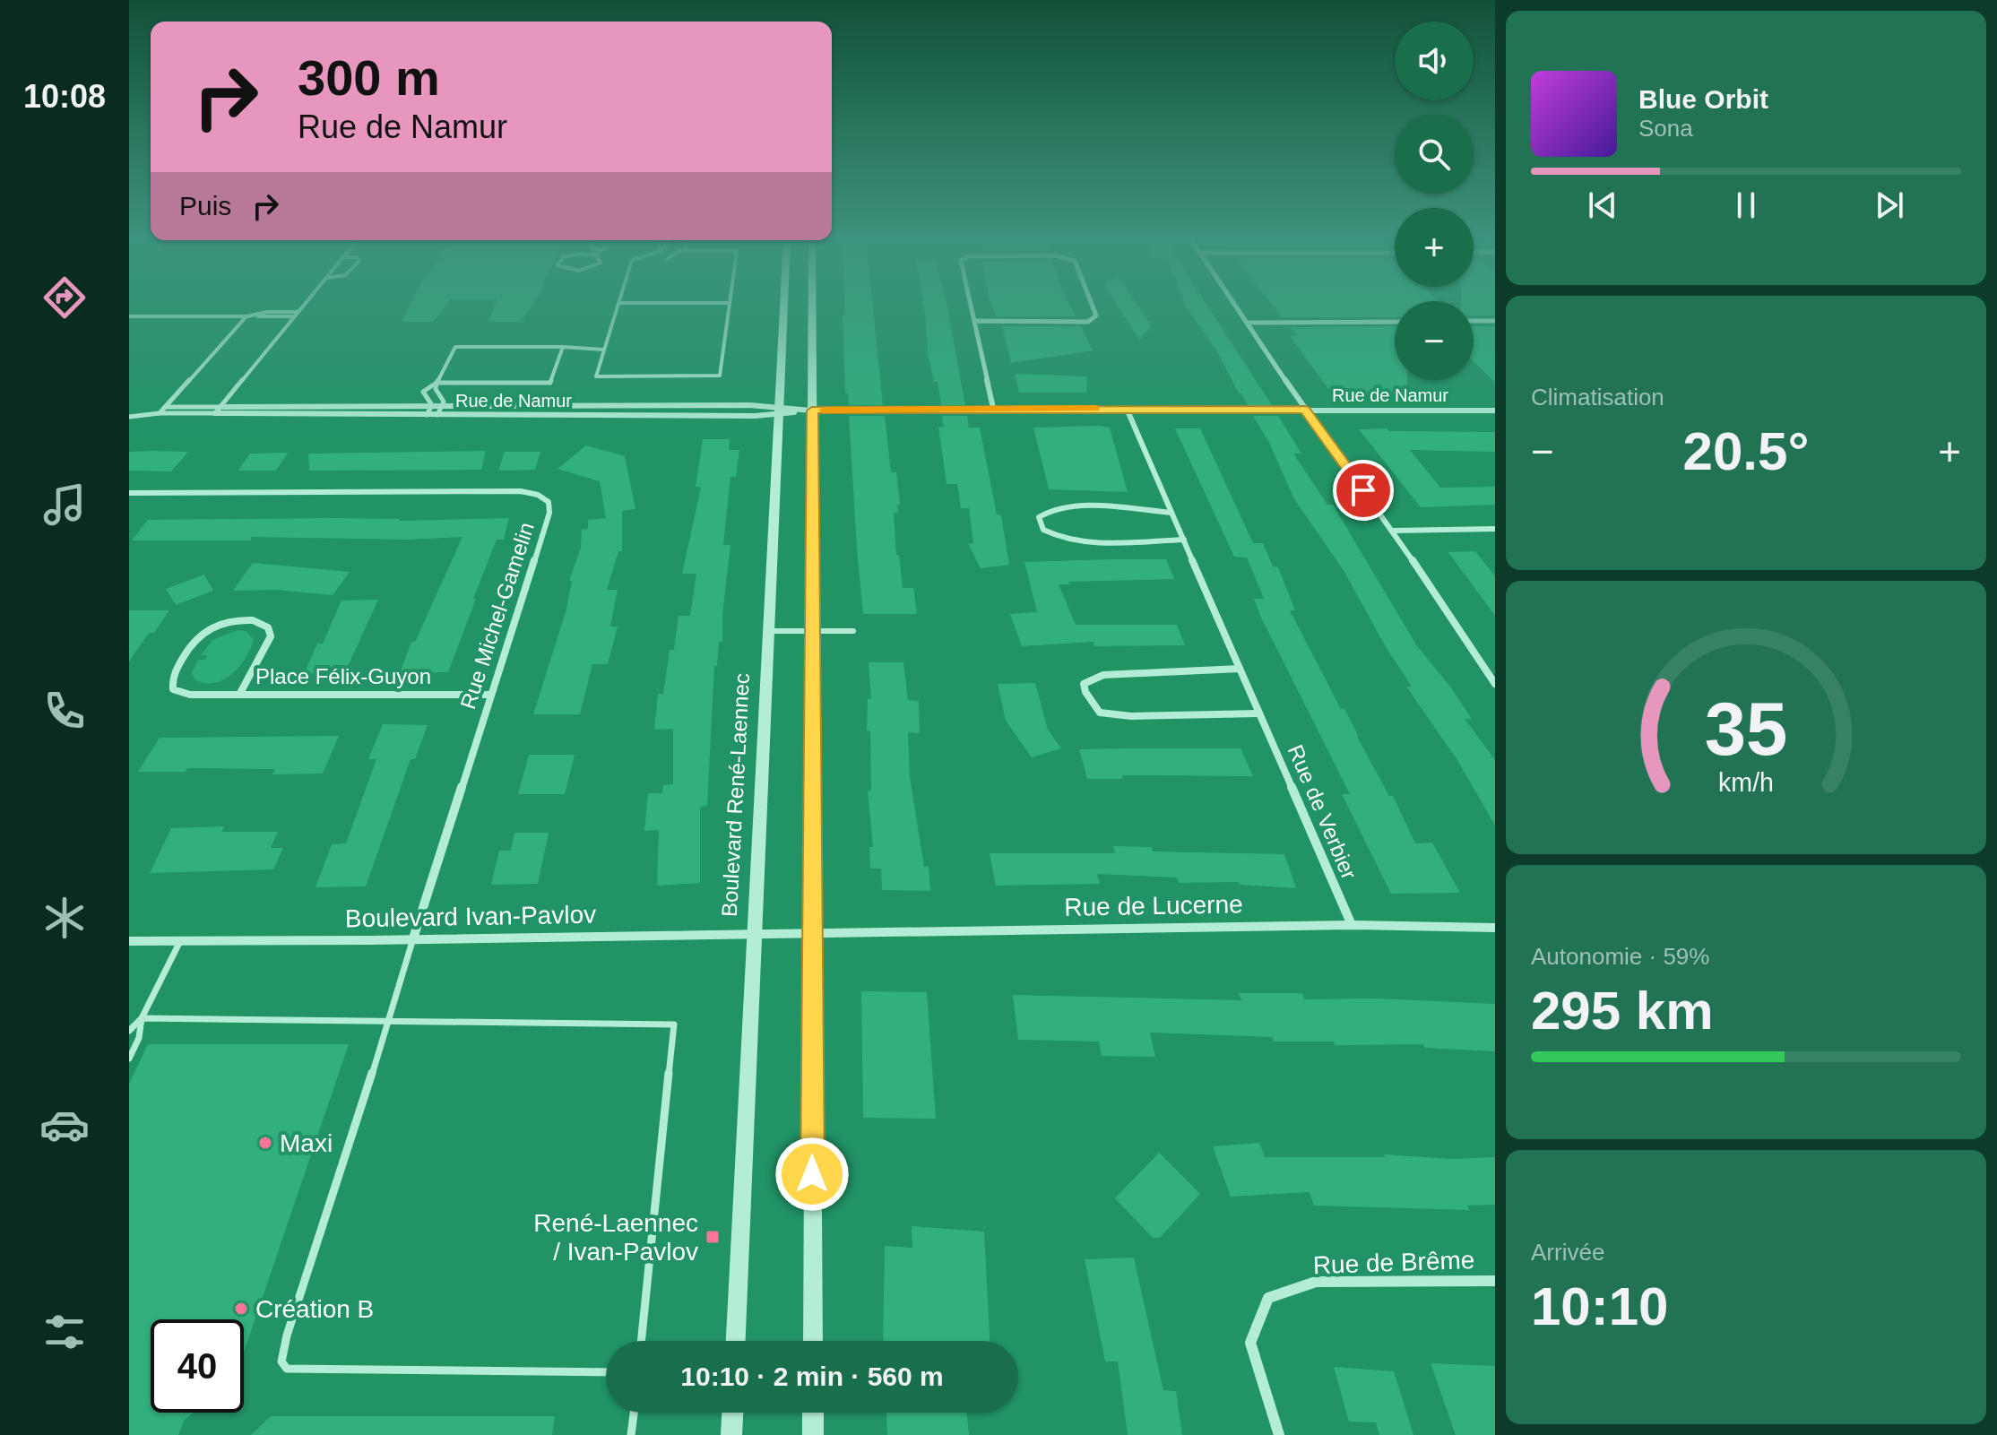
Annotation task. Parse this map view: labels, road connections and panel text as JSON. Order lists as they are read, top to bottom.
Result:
{
  "streets": {
    "street": [
      "Rue de Namur",
      "Rue Michel-Gamelin",
      "Place Félix-Guyon",
      "Boulevard René-Laennec",
      "Rue de Verbier",
      "Rue de Lucerne",
      "Boulevard Ivan-Pavlov",
      "Rue de Brême"
    ]
  },
  "crossings": [
    ["Rue de Namur", "Boulevard René-Laennec"],
    ["Rue de Namur", "Rue de Verbier"],
    ["Rue Michel-Gamelin", "Place Félix-Guyon"],
    ["Rue Michel-Gamelin", "Boulevard Ivan-Pavlov"],
    ["Boulevard René-Laennec", "Boulevard Ivan-Pavlov"],
    ["Rue de Verbier", "Rue de Lucerne"],
    ["Rue de Lucerne", "Boulevard Ivan-Pavlov"]
  ],
  "places": {
    "other": ["Maxi", "Création B"],
    "transit": ["René-Laennec / Ivan-Pavlov"]
  },
  "page": {
    "tabs": "10:08",
    "map_buttons": ["+", "−"],
    "turn": ["300 m", "Rue de Namur"],
    "song": ["Blue Orbit", "Sona"],
    "then": "Puis",
    "tile": [
      "Climatisation",
      ["Autonomie · 59%", "295 km"],
      ["Arrivée", "10:10"]
    ],
    "heat": ["−", "20.5°", "+"],
    "limit": "40",
    "trip": "10:10 · 2 min · 560 m",
    "gauge": ["35", "km/h"]
  }
}
